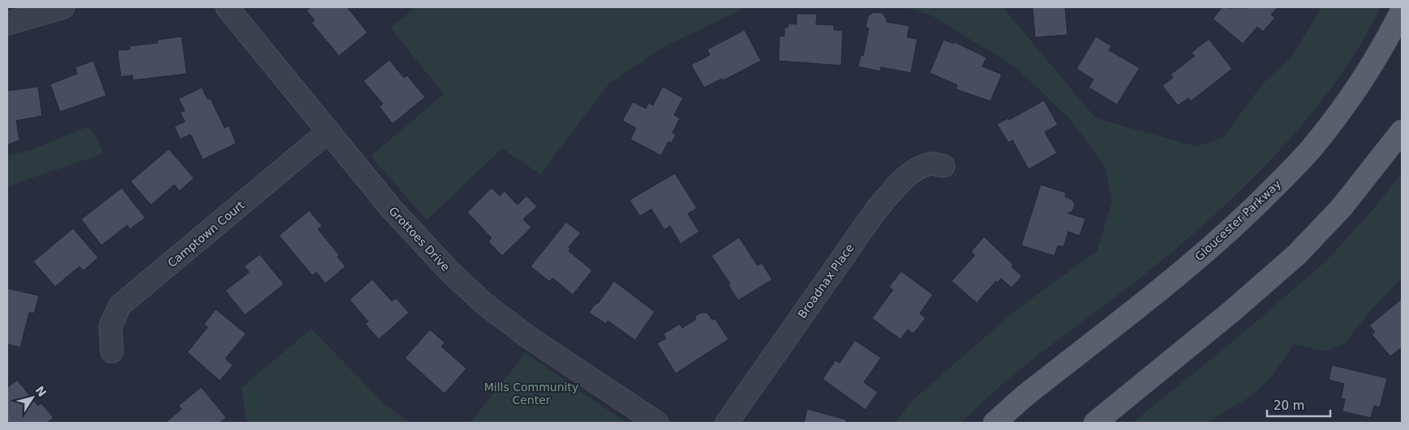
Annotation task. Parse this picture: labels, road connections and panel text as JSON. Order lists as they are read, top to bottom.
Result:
{
  "streets": {
    "main road": ["Gloucester Parkway"],
    "street": ["Camptown Court", "Grottoes Drive", "Broadnax Place"]
  },
  "crossings": [
    ["Camptown Court", "Grottoes Drive"]
  ],
  "parks": ["Mills Community Center"],
  "scale_bar": "20 m",
  "north": "top right"
}
